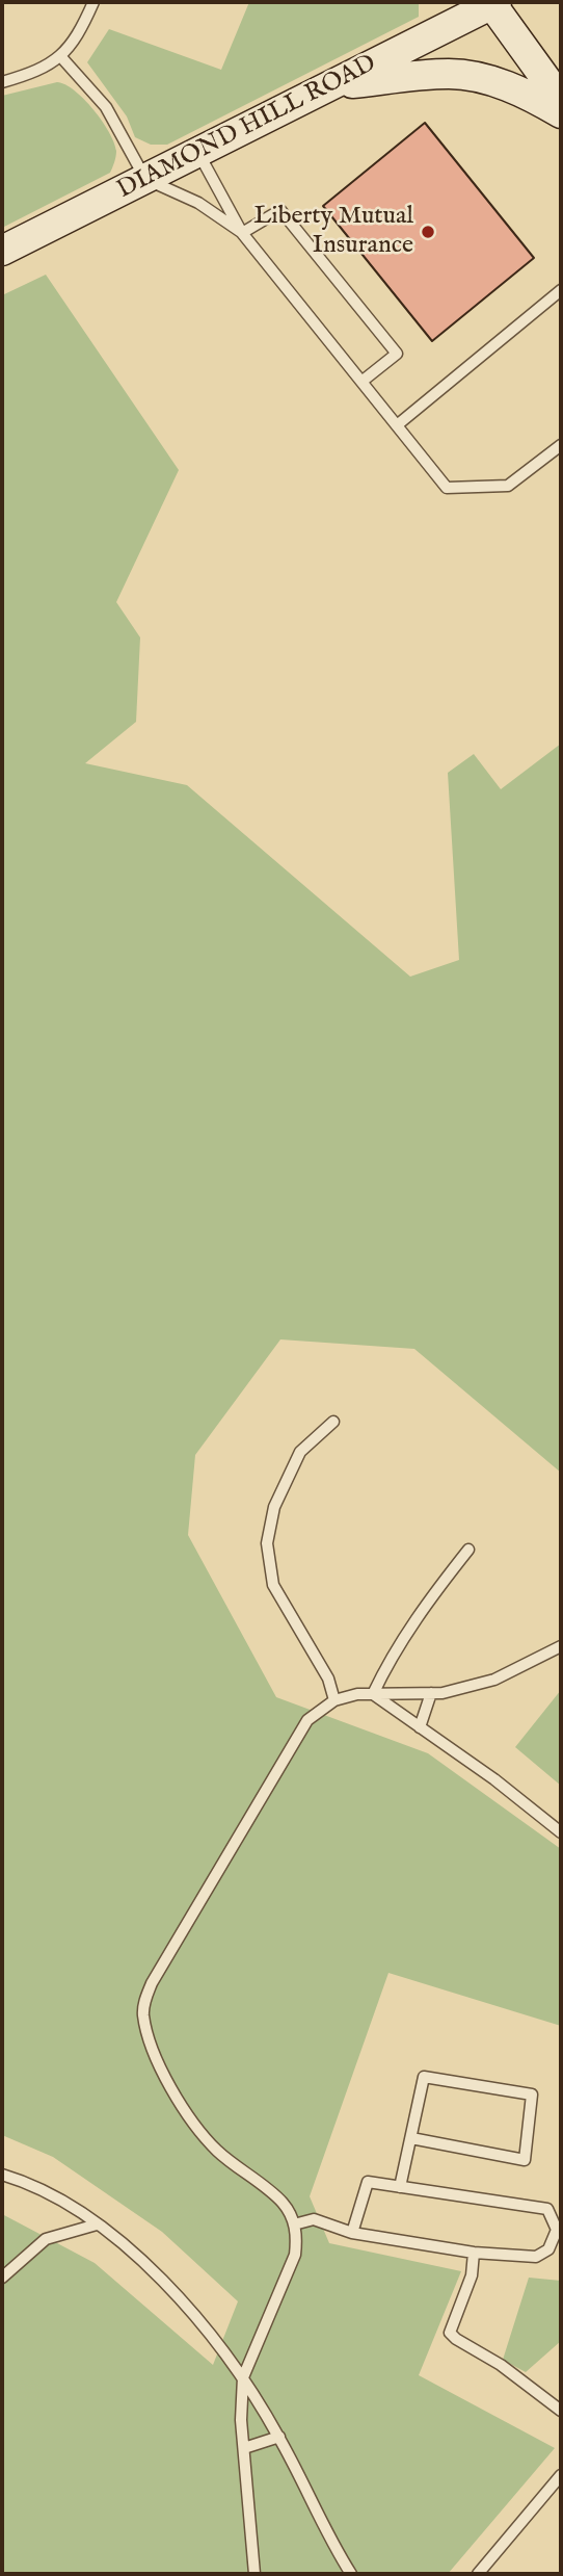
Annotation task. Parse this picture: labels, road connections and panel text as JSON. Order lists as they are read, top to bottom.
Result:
{
  "streets": {
    "main road": ["DIAMOND HILL ROAD"]
  },
  "places": ["Liberty Mutual Insurance"]
}
